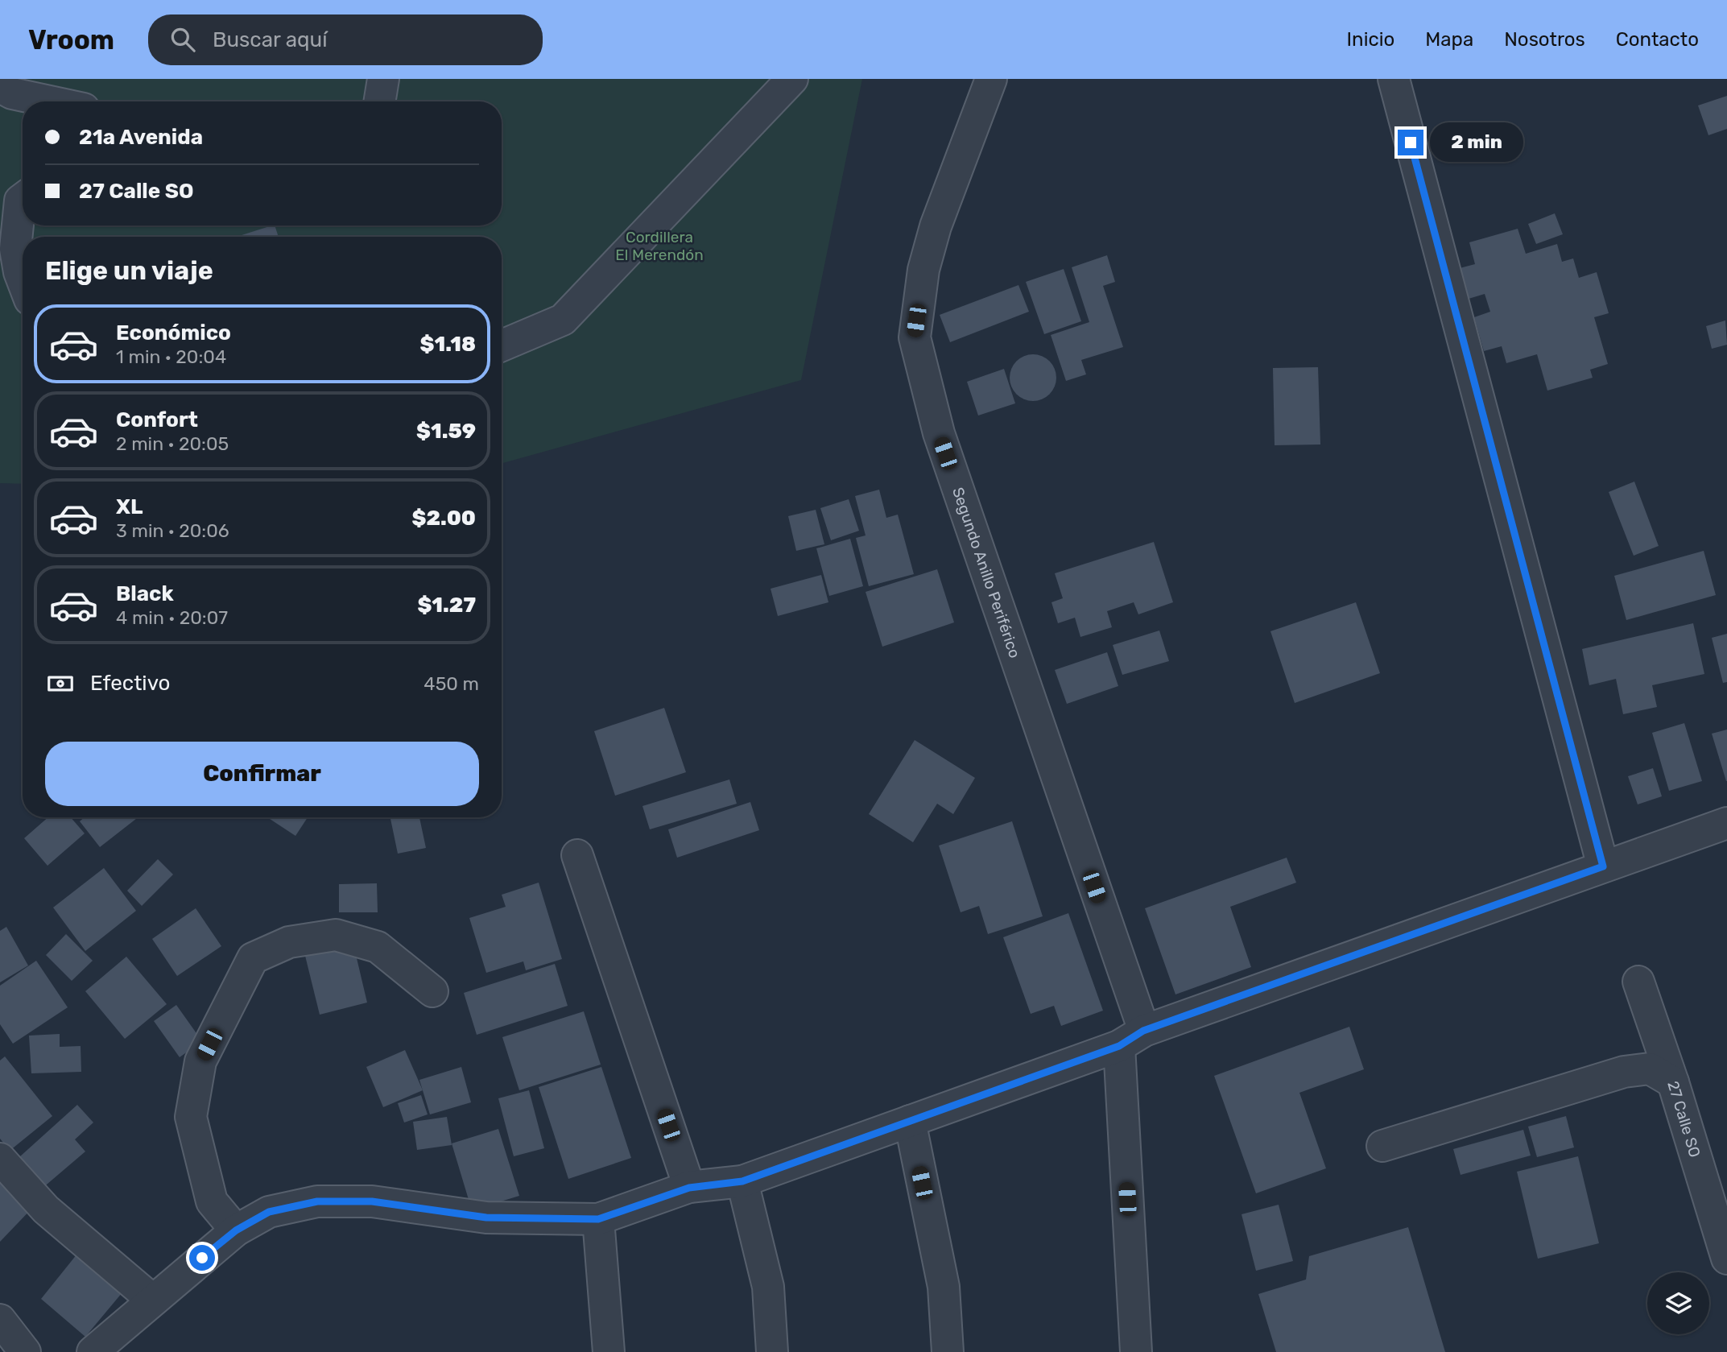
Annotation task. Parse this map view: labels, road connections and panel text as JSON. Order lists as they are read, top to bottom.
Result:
{
  "streets": {
    "street": ["Segundo Anillo Periférico", "27 Calle SO"]
  },
  "parks": ["Cordillera El Merendón"],
  "page": {
    "header": "Vroom",
    "search": "Buscar aquí",
    "nav": [
      "Inicio",
      "Mapa",
      "Nosotros",
      "Contacto"
    ],
    "banner": ["21a Avenida", "27 Calle SO"],
    "bubble": "2 min",
    "heading": "Elige un viaje",
    "list": [
      {
        "name": "Económico",
        "note": "1 min · 20:04",
        "value": "$1.18"
      },
      {
        "name": "Confort",
        "note": "2 min · 20:05",
        "value": "$1.59"
      },
      {
        "name": "XL",
        "note": "3 min · 20:06",
        "value": "$2.00"
      },
      {
        "name": "Black",
        "note": "4 min · 20:07",
        "value": "$1.27"
      }
    ],
    "pay": ["Efectivo", "450 m"],
    "buttons": "Confirmar"
  }
}
